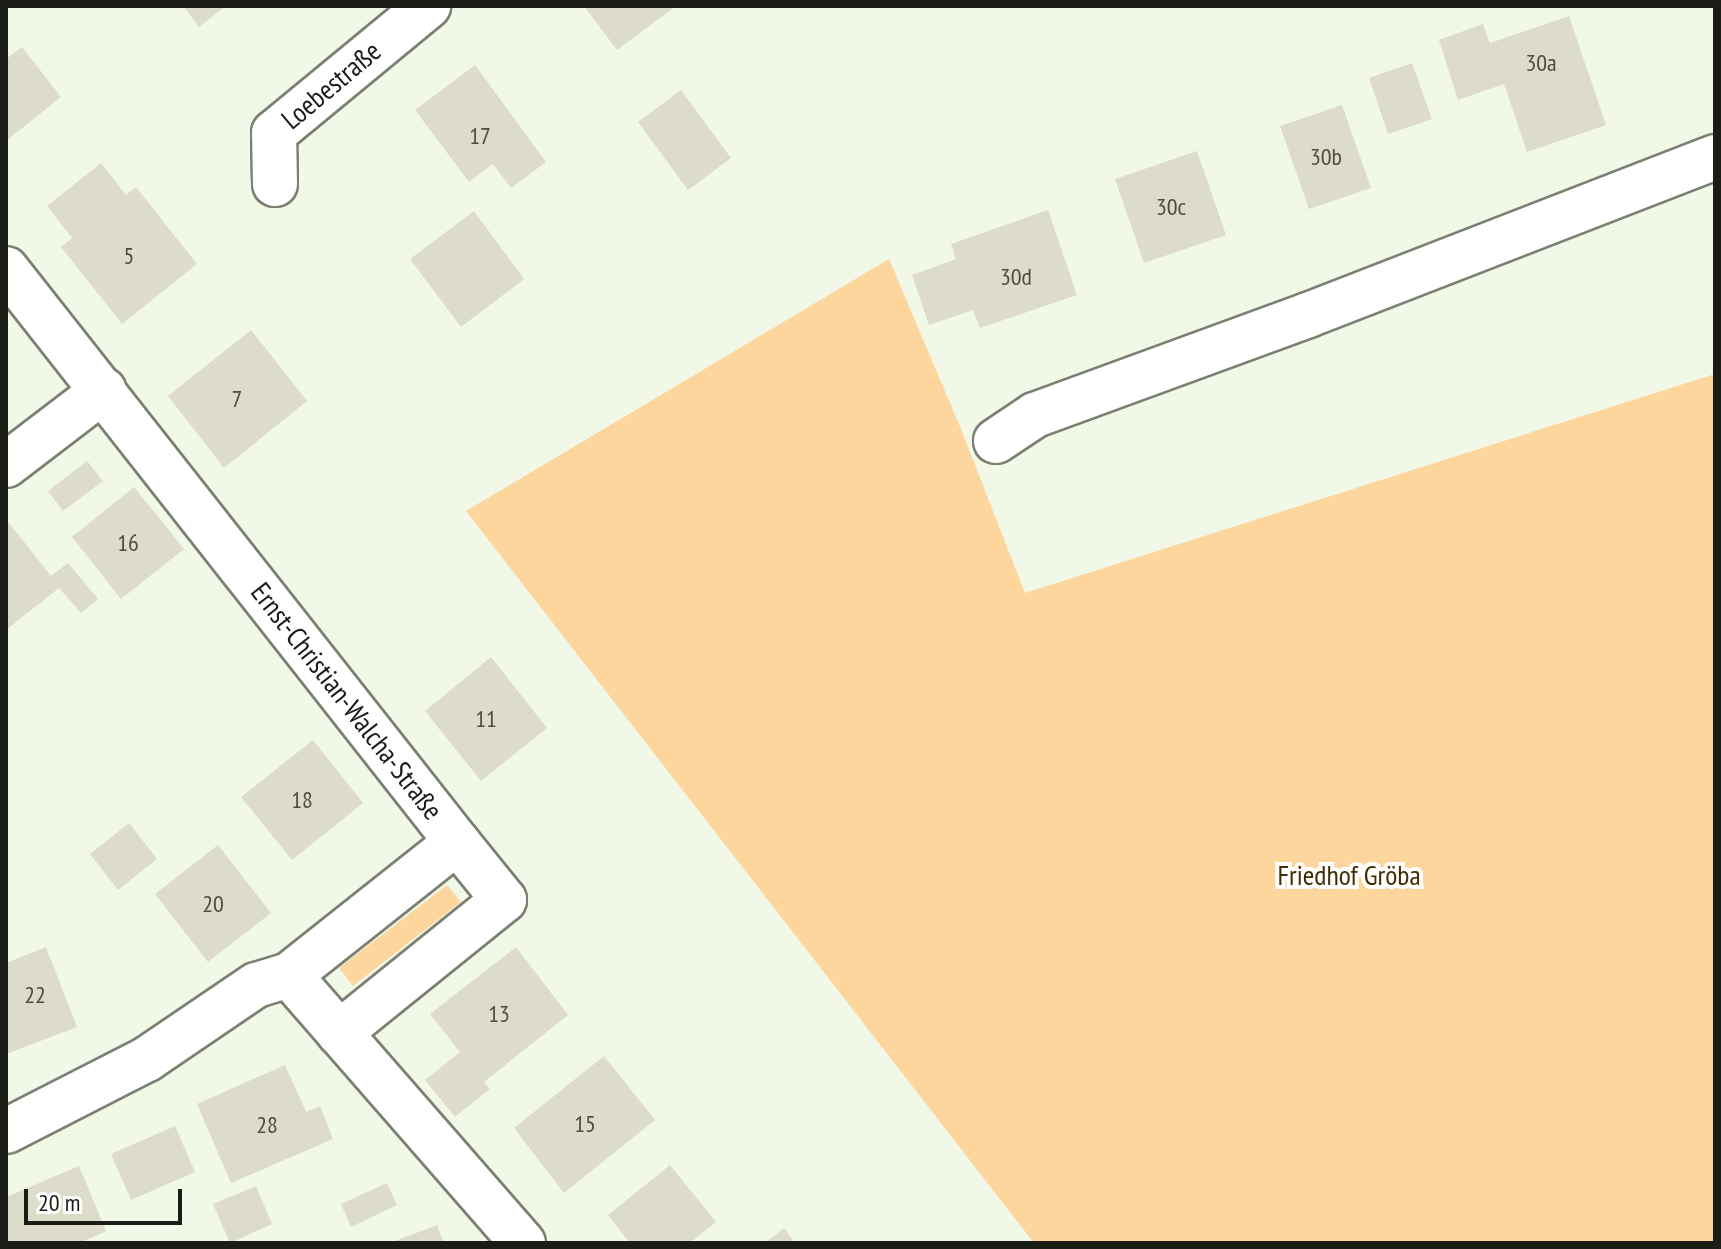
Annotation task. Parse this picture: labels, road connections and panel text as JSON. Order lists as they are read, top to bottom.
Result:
{
  "streets": {
    "street": ["Loebestraße", "Ernst-Christian-Walcha-Straße"]
  },
  "parks": ["Friedhof Gröba"],
  "house_numbers": [
    "30a",
    "17",
    "30b",
    "30c",
    "5",
    "30d",
    "7",
    "16",
    "11",
    "18",
    "20",
    "22",
    "13",
    "15",
    "28"
  ],
  "scale_bar": "20 m"
}
